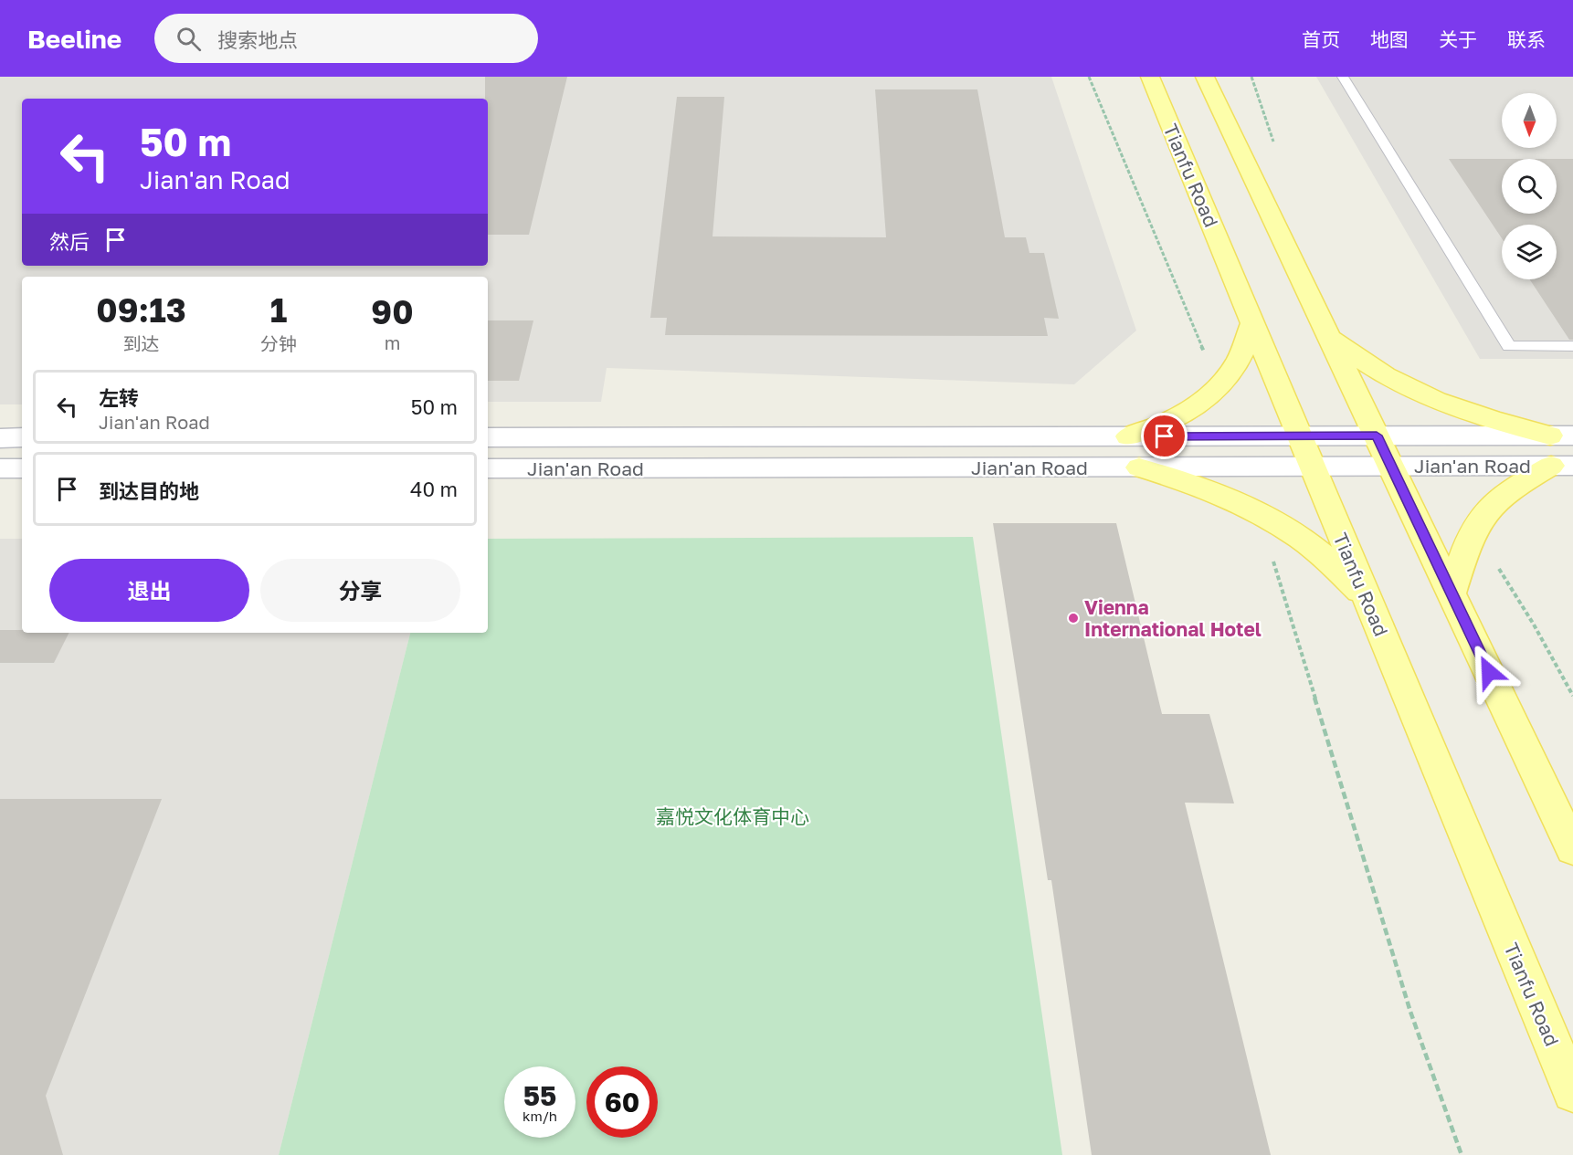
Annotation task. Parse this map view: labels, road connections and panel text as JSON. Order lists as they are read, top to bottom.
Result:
{
  "streets": {
    "main road": ["Tianfu Road"],
    "street": ["Jian'an Road"]
  },
  "crossings": [
    ["Tianfu Road", "Jian'an Road"]
  ],
  "parks": ["嘉悦文化体育中心"],
  "places": ["Vienna International Hotel"],
  "north": "bottom",
  "page": {
    "header": "Beeline",
    "search": "搜索地点",
    "nav": [
      "首页",
      "地图",
      "关于",
      "联系"
    ],
    "turn": ["50 m", "Jian'an Road"],
    "then": "然后",
    "eta": [
      "09:13",
      "到达",
      "1",
      "分钟",
      "90",
      "m"
    ],
    "list": [
      {
        "name": "左转",
        "note": "Jian'an Road",
        "value": "50 m"
      },
      {
        "name": "到达目的地",
        "value": "40 m"
      }
    ],
    "buttons": ["退出", "分享"],
    "speed": "55 km/h",
    "limit": "60"
  }
}
